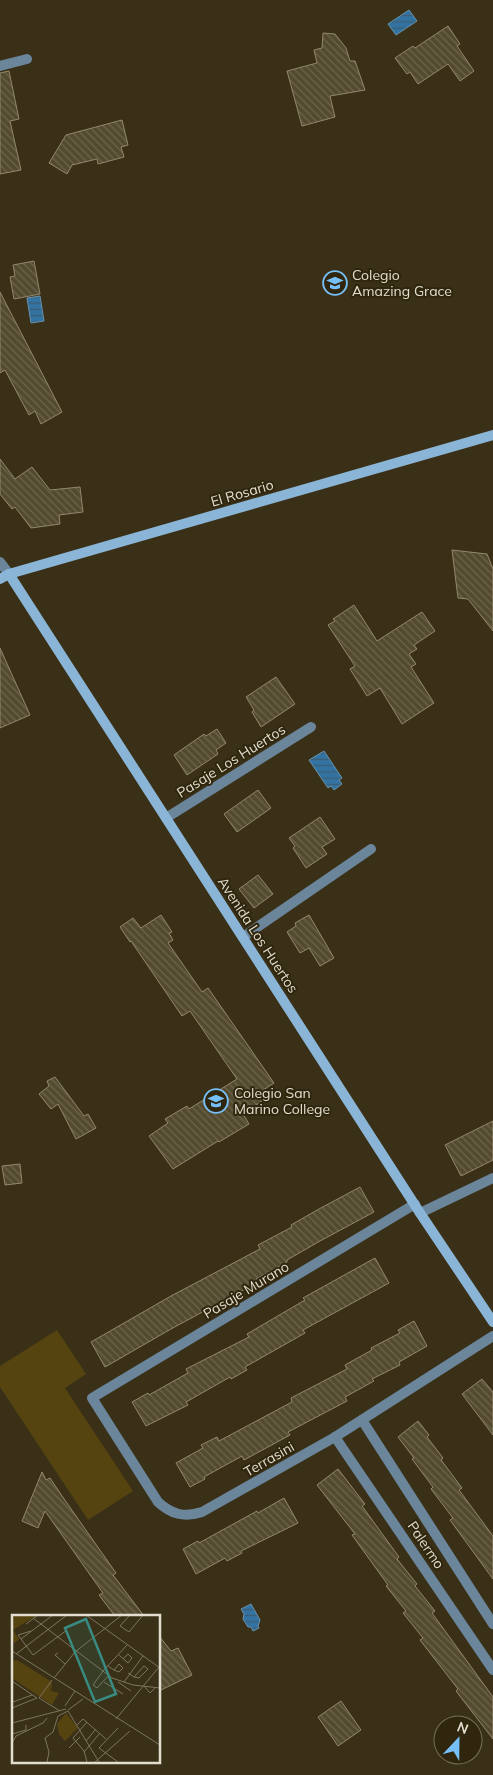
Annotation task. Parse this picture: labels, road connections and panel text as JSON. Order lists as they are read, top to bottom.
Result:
{
  "streets": {
    "street": [
      "El Rosario",
      "Pasaje Los Huertos",
      "Avenida Los Huertos",
      "Pasaje Murano",
      "Terrasini",
      "Palermo"
    ]
  },
  "crossings": [
    ["El Rosario", "Avenida Los Huertos"],
    ["Pasaje Los Huertos", "Avenida Los Huertos"],
    ["Avenida Los Huertos", "Pasaje Murano"],
    ["Pasaje Murano", "Terrasini"],
    ["Terrasini", "Palermo"]
  ],
  "places": {
    "school or university": ["Colegio Amazing Grace", "Colegio San Marino College"]
  },
  "north": "top"
}
